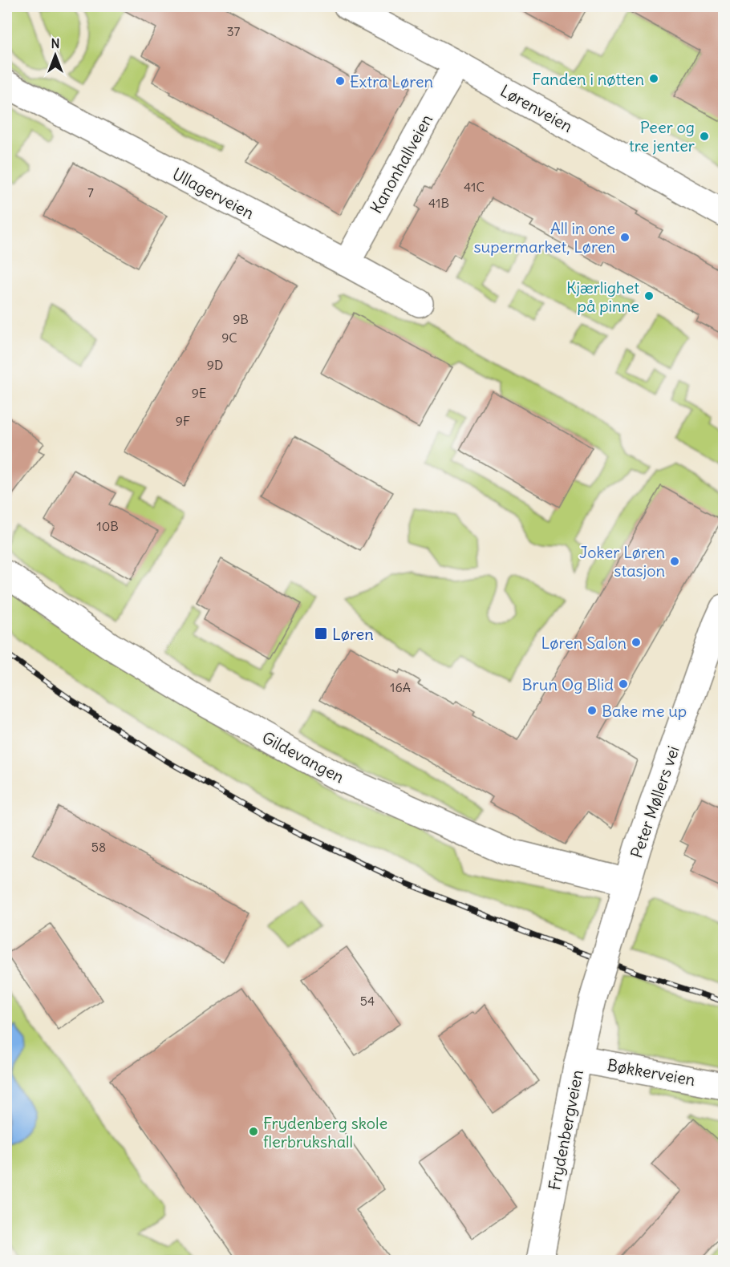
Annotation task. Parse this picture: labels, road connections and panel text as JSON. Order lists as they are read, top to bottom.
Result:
{
  "streets": {
    "street": [
      "Lørenveien",
      "Kanonhallveien",
      "Ullagerveien",
      "Gildevangen",
      "Peter Møllers vei",
      "Bøkkerveien",
      "Frydenbergveien"
    ]
  },
  "crossings": [
    ["Lørenveien", "Kanonhallveien"],
    ["Kanonhallveien", "Ullagerveien"],
    ["Gildevangen", "Peter Møllers vei"],
    ["Peter Møllers vei", "Frydenbergveien"],
    ["Bøkkerveien", "Frydenbergveien"]
  ],
  "places": {
    "other": [
      "Fanden i nøtten",
      "Extra Løren",
      "Peer og tre jenter",
      "All in one supermarket, Løren",
      "Kjærlighet på pinne",
      "Joker Løren stasjon",
      "Løren Salon",
      "Brun Og Blid",
      "Bake me up",
      "Frydenberg skole flerbrukshall"
    ],
    "transit": ["Løren"]
  },
  "house_numbers": [
    "37",
    "41C",
    "7",
    "41B",
    "9B",
    "9C",
    "9D",
    "9E",
    "9F",
    "10B",
    "16A",
    "58",
    "54"
  ],
  "north": "top"
}
